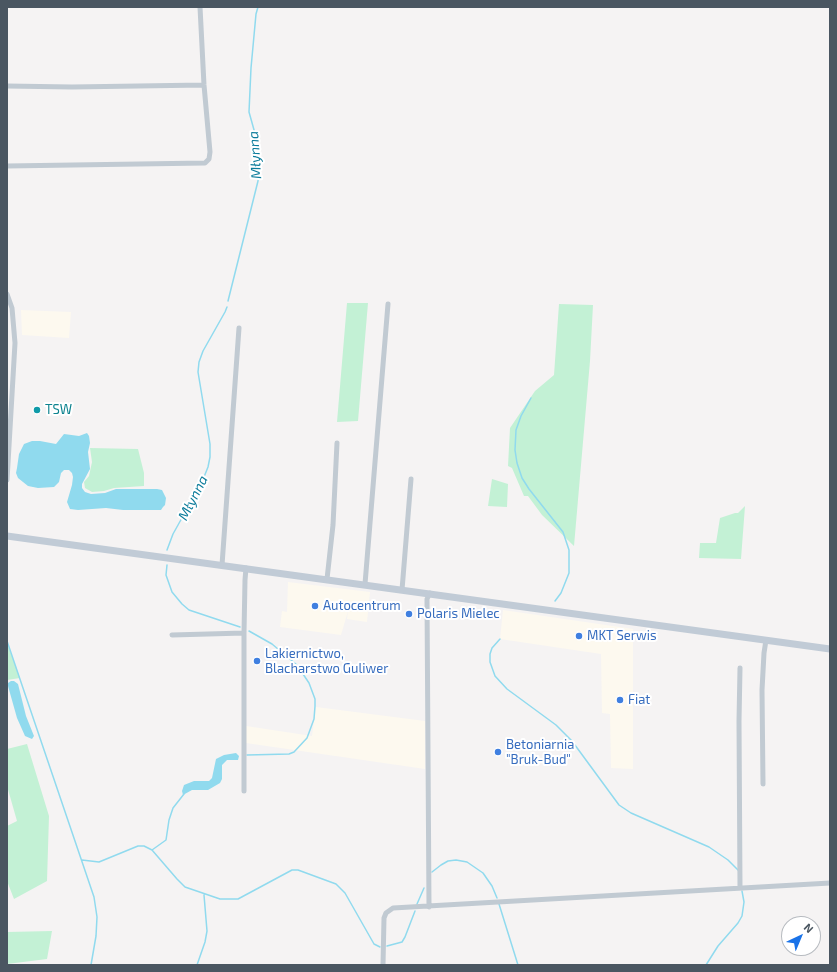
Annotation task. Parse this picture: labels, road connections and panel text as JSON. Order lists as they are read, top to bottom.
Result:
{
  "water": ["Młynna"],
  "places": [
    "TSW",
    "Autocentrum",
    "Polaris Mielec",
    "MKT Serwis",
    "Lakiernictwo, Blacharstwo Guliwer",
    "Fiat",
    "Betoniarnia \"Bruk-Bud\""
  ],
  "north": "top right"
}
